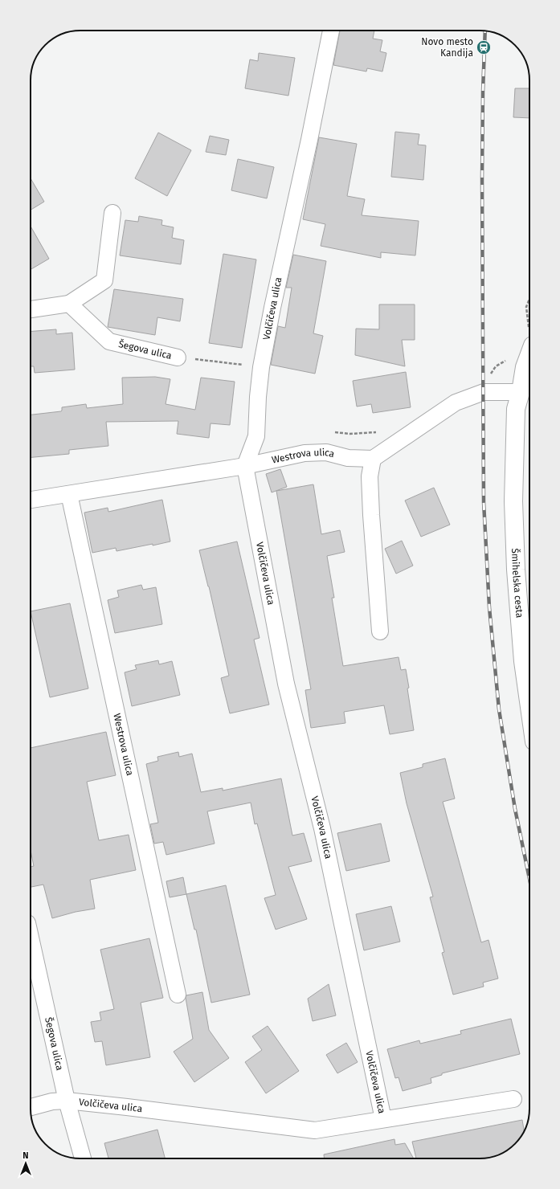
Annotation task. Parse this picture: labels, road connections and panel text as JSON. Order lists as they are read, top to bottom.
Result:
{
  "streets": {
    "street": [
      "Volčičeva ulica",
      "Šegova ulica",
      "Westrova ulica",
      "Šmihelska cesta"
    ]
  },
  "crossings": [
    ["Volčičeva ulica", "Šegova ulica"],
    ["Volčičeva ulica", "Westrova ulica"]
  ],
  "places": {
    "station": ["Novo mesto Kandija"]
  },
  "north": "top"
}
